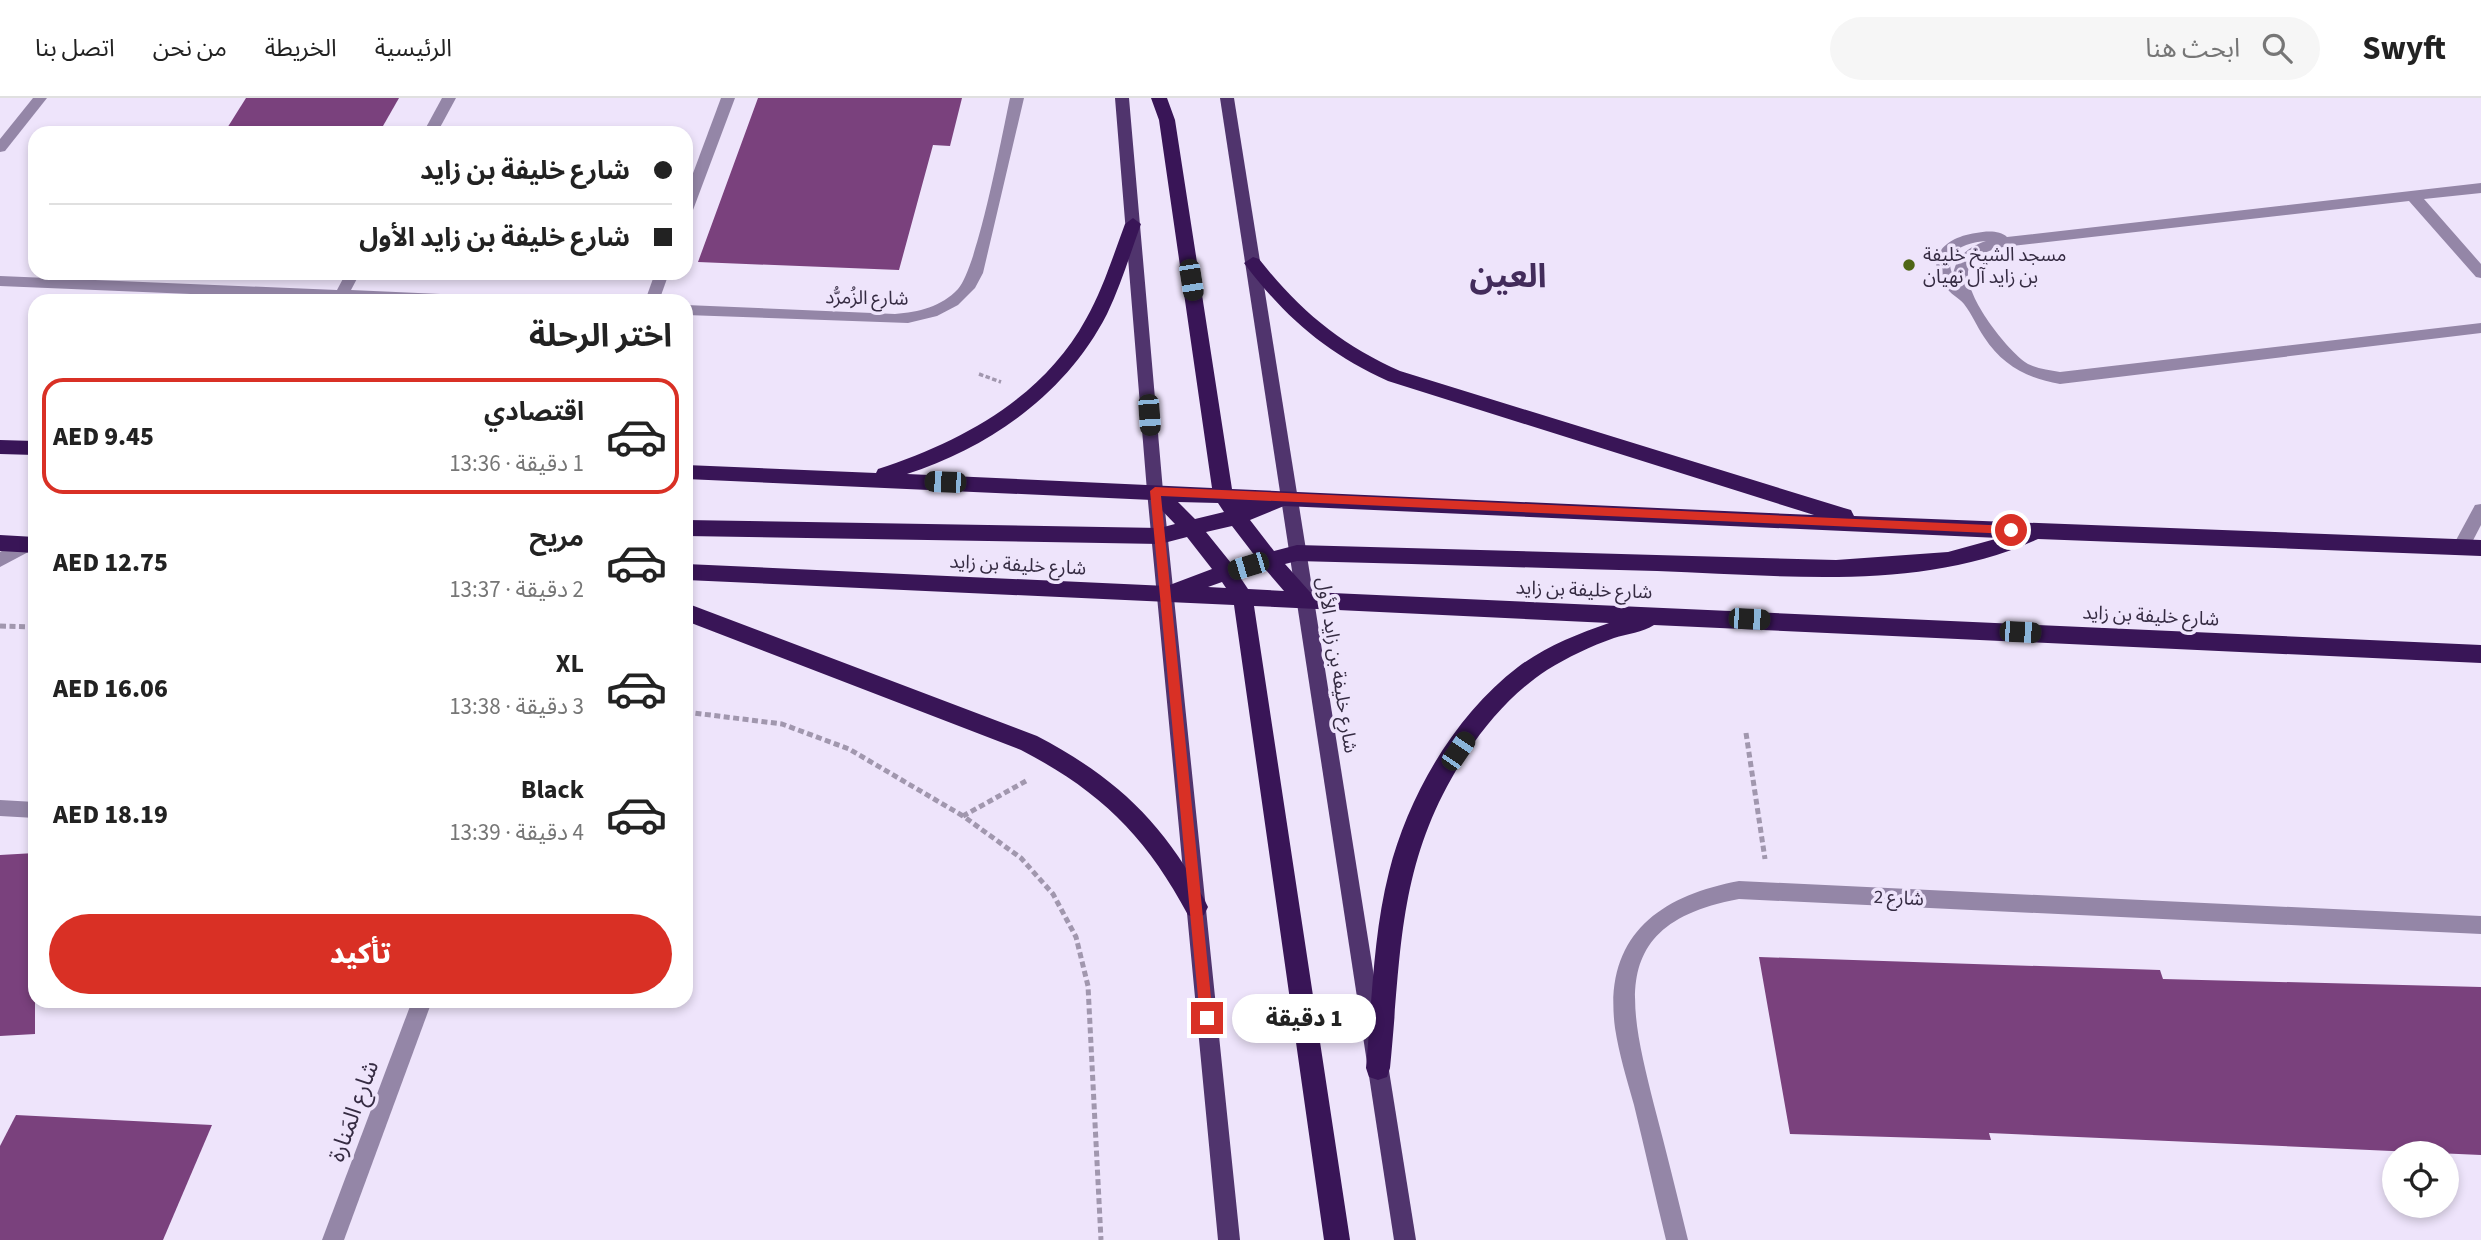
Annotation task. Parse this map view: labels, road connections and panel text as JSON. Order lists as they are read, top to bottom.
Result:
{
  "streets": {
    "highway": ["شارع خليفة بن زايد"],
    "main road": ["شارع خليفة بن زايد الأول"],
    "street": ["شارع الزُمرُّد", "شارع 2", "شارع المَنارة"]
  },
  "crossings": [
    ["شارع خليفة بن زايد", "شارع خليفة بن زايد الأول"]
  ],
  "districts": ["العين"],
  "places": ["مسجد الشيخ خليفة بن زايد آل نهيان"],
  "page": {
    "header": "Swyft",
    "search": "ابحث هنا",
    "nav": [
      "الرئيسية",
      "الخريطة",
      "من نحن",
      "اتصل بنا"
    ],
    "banner": ["شارع خليفة بن زايد", "شارع خليفة بن زايد الأول"],
    "heading": "اختر الرحلة",
    "list": [
      {
        "name": "اقتصادي",
        "note": "1 دقيقة · 13:36",
        "value": "AED 9.45"
      },
      {
        "name": "مريح",
        "note": "2 دقيقة · 13:37",
        "value": "AED 12.75"
      },
      {
        "name": "XL",
        "note": "3 دقيقة · 13:38",
        "value": "AED 16.06"
      },
      {
        "name": "Black",
        "note": "4 دقيقة · 13:39",
        "value": "AED 18.19"
      }
    ],
    "buttons": "تأكيد",
    "bubble": "1 دقيقة"
  }
}
